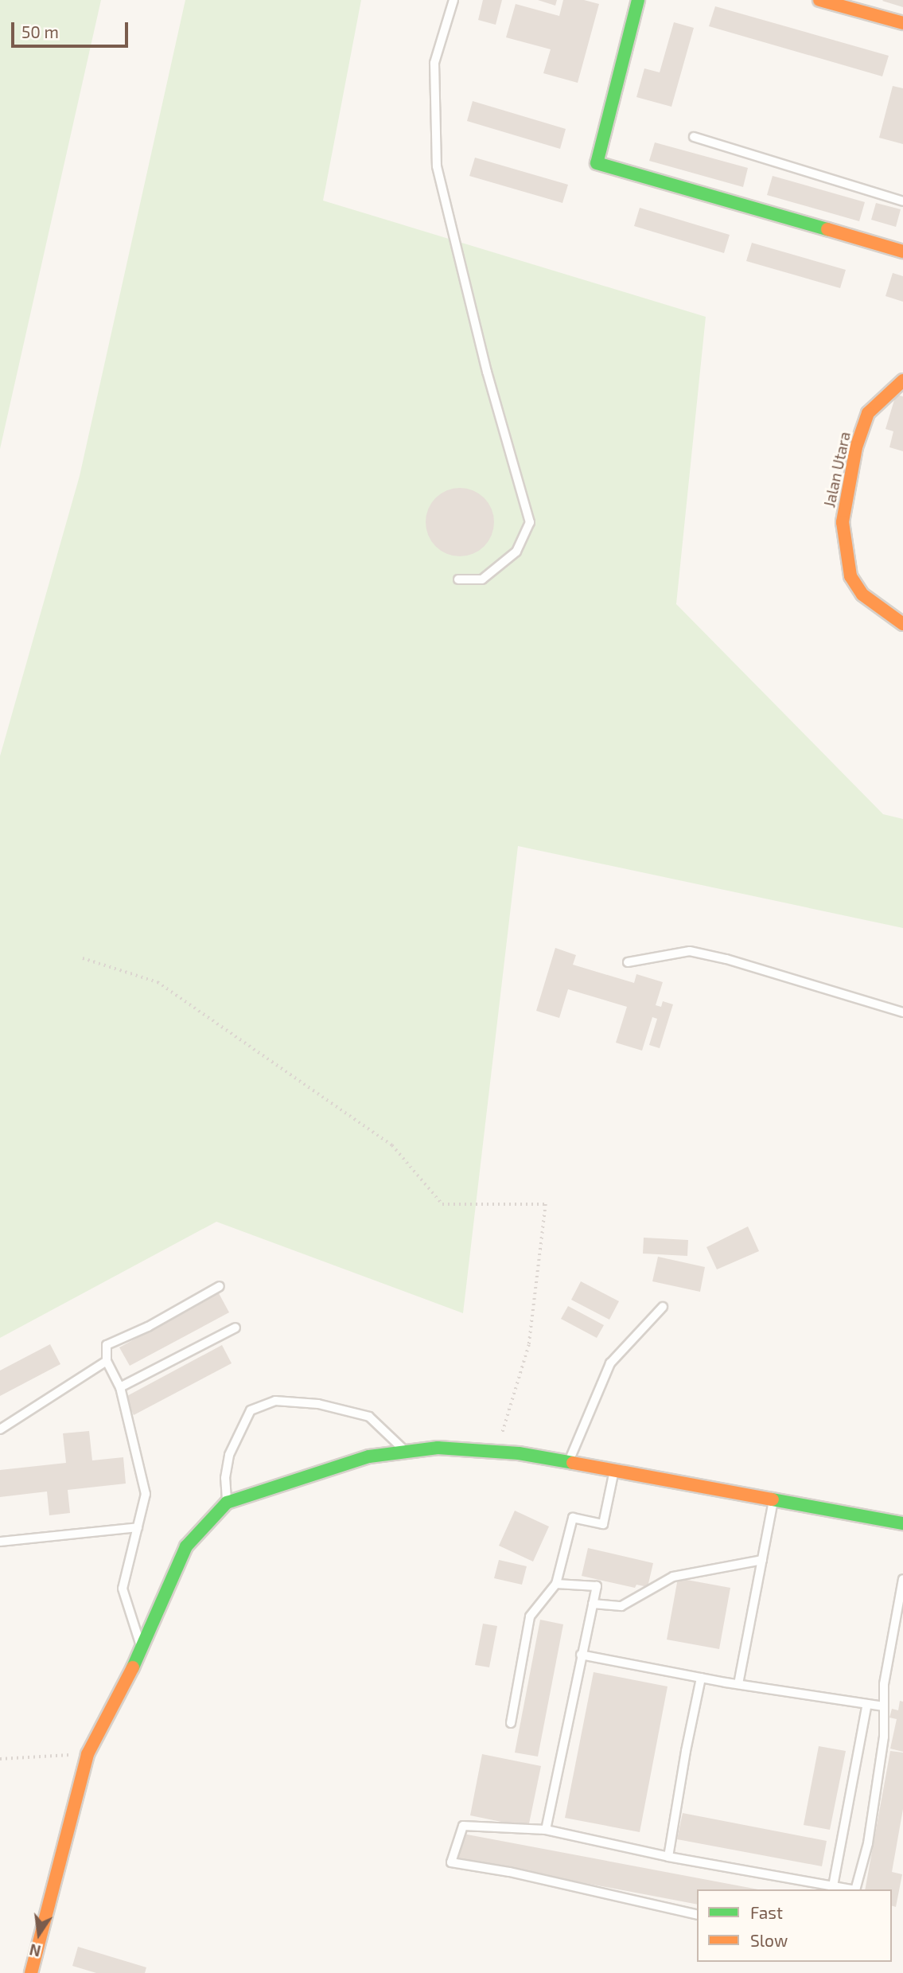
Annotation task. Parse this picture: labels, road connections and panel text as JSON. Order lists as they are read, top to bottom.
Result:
{
  "streets": {
    "street": ["Jalan Utara"]
  },
  "legend": ["Fast", "Slow"],
  "scale_bar": "50 m",
  "north": "bottom"
}
